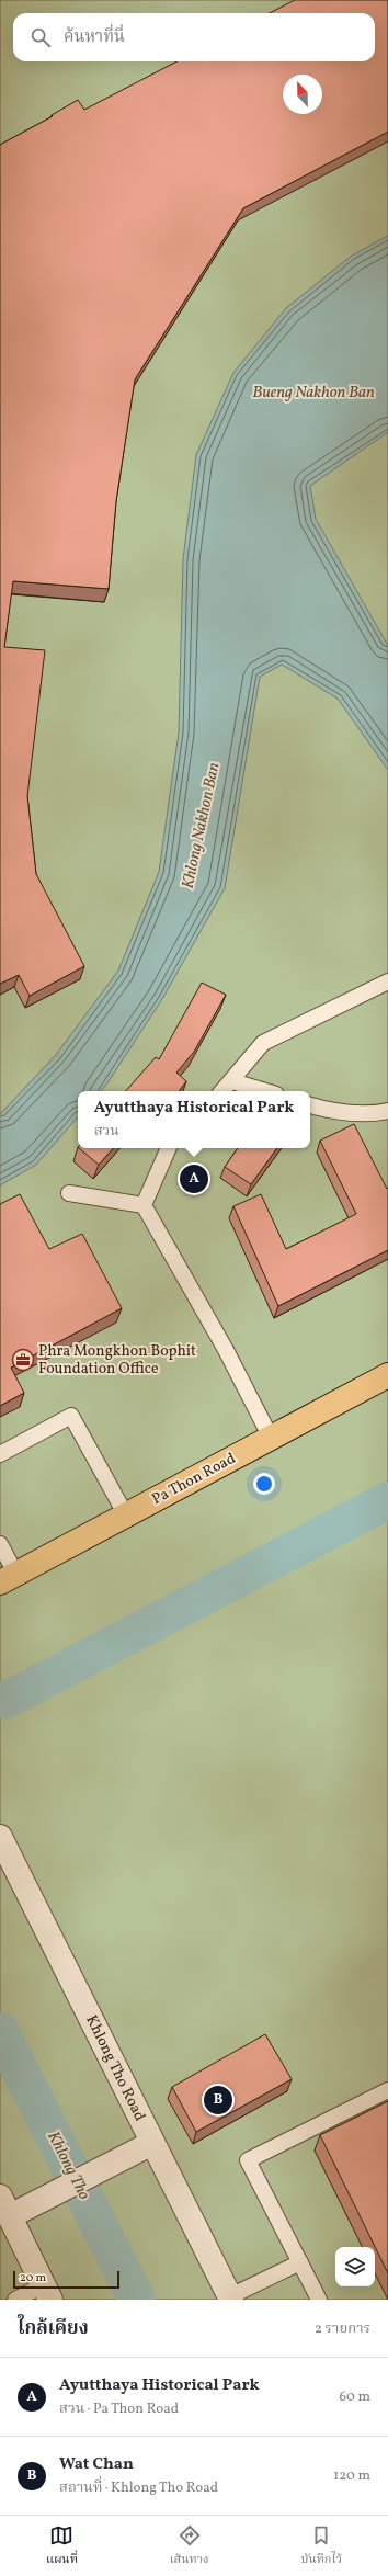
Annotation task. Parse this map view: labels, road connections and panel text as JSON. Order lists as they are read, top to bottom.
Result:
{
  "streets": {
    "main road": ["Pa Thon Road"],
    "street": ["Khlong Tho Road"]
  },
  "water": ["Bueng Nakhon Ban", "Khlong Nakhon Ban", "Khlong Tho"],
  "places": {
    "office": ["Phra Mongkhon Bophit Foundation Office"]
  },
  "scale_bar": "20 m",
  "north": "top",
  "page": {
    "search": "ค้นหาที่นี่",
    "popup": ["Ayutthaya Historical Park", "สวน"],
    "pins": ["A", "B"],
    "scale": "20 m",
    "heading": ["ใกล้เคียง", "2 รายการ"],
    "list": [
      {
        "mark": "A",
        "name": "Ayutthaya Historical Park",
        "note": "สวน · Pa Thon Road",
        "value": "60 m"
      },
      {
        "mark": "B",
        "name": "Wat Chan",
        "note": "สถานที่ · Khlong Tho Road",
        "value": "120 m"
      }
    ],
    "nav": ["แผนที่", "เส้นทาง", "บันทึกไว้"]
  }
}
